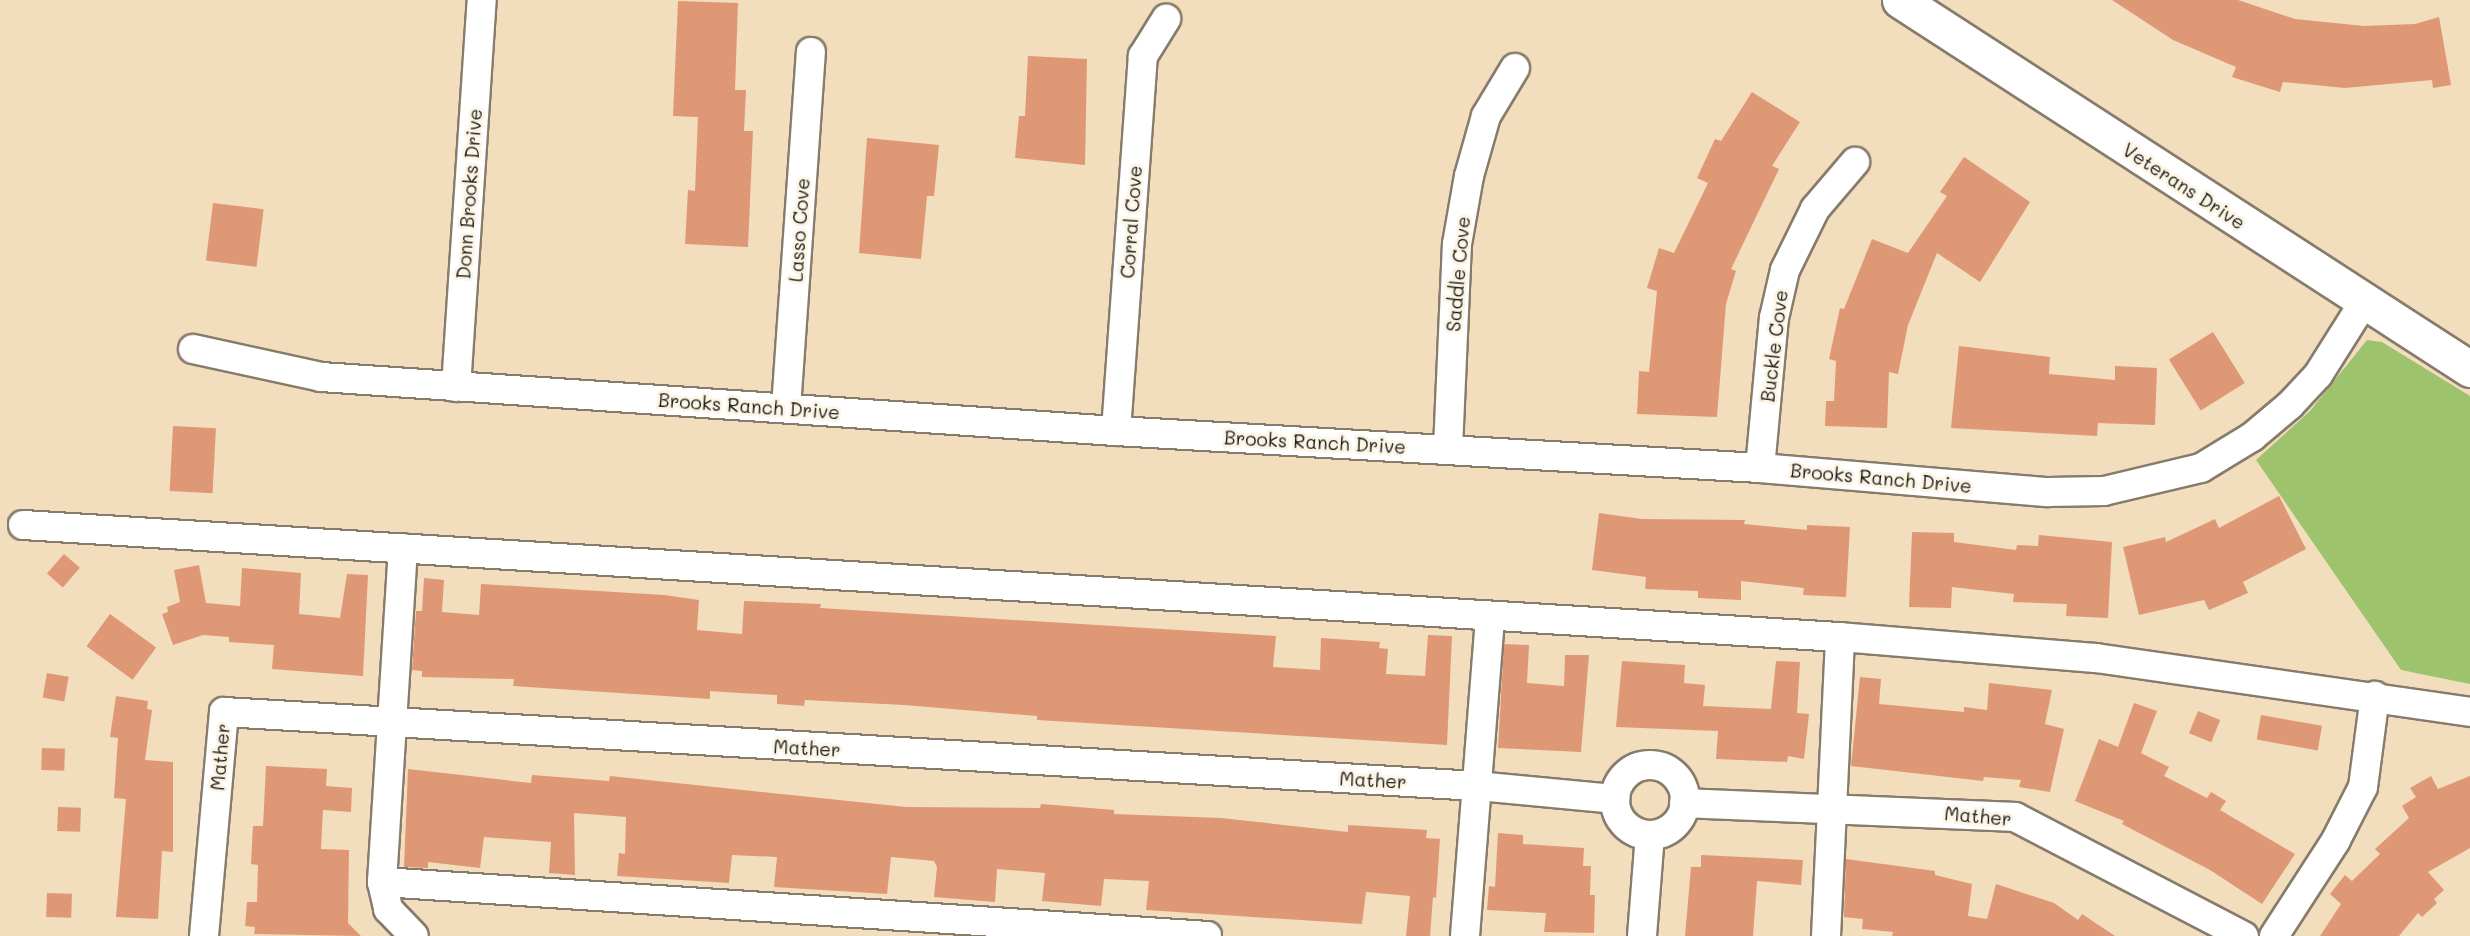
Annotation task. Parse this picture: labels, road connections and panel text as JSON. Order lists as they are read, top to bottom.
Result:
{
  "streets": {
    "main road": ["Veterans Drive"],
    "street": [
      "Donn Brooks Drive",
      "Corral Cove",
      "Lasso Cove",
      "Saddle Cove",
      "Buckle Cove",
      "Brooks Ranch Drive",
      "Mather"
    ]
  },
  "crossings": [
    ["Veterans Drive", "Brooks Ranch Drive"],
    ["Donn Brooks Drive", "Brooks Ranch Drive"],
    ["Corral Cove", "Brooks Ranch Drive"],
    ["Lasso Cove", "Brooks Ranch Drive"],
    ["Saddle Cove", "Brooks Ranch Drive"],
    ["Buckle Cove", "Brooks Ranch Drive"]
  ]
}
